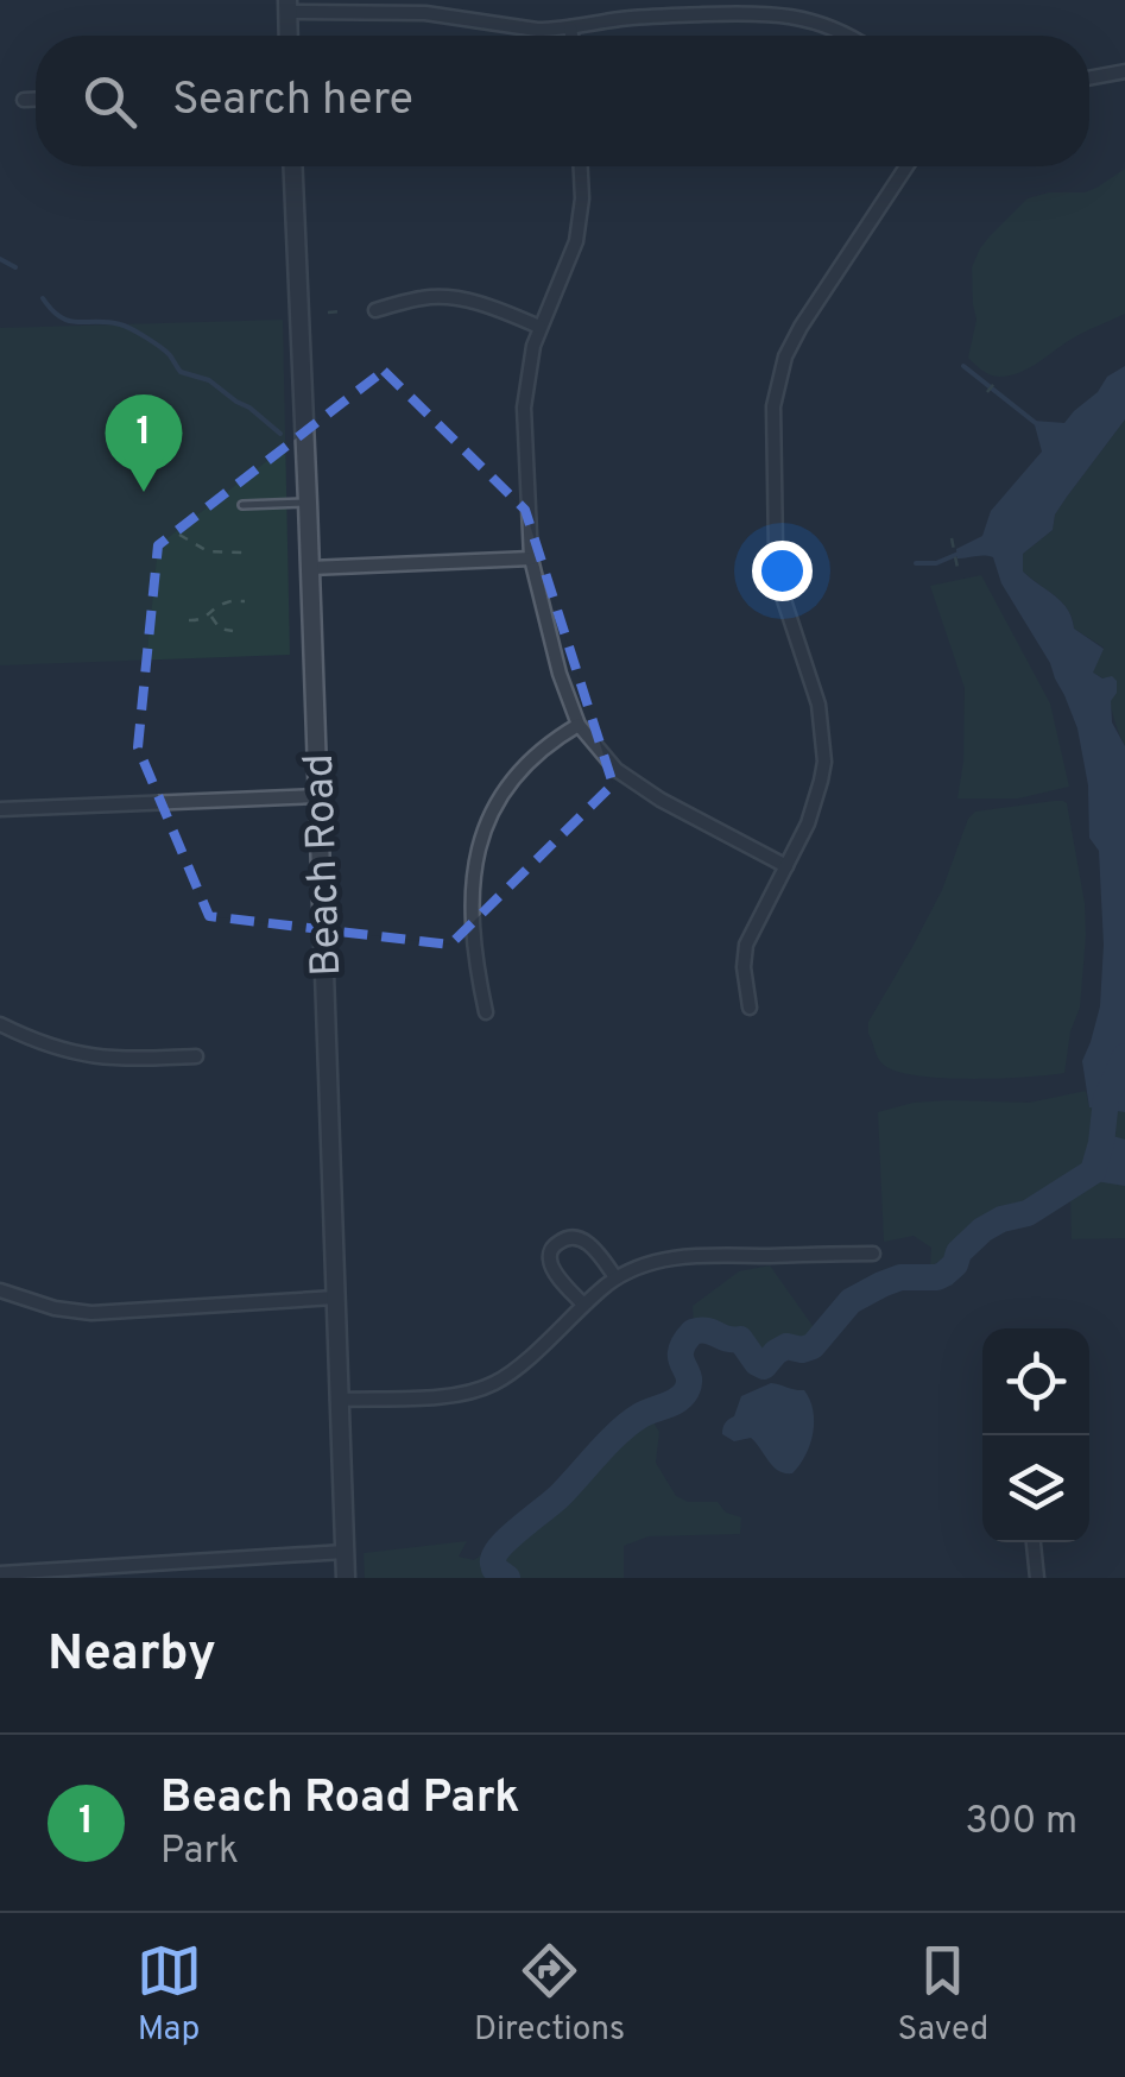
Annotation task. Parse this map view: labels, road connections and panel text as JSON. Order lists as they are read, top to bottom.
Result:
{
  "streets": {
    "street": ["Beach Road"]
  },
  "page": {
    "search": "Search here",
    "pins": "1",
    "heading": "Nearby",
    "list": [
      {
        "mark": "1",
        "name": "Beach Road Park",
        "note": "Park",
        "value": "300 m"
      }
    ],
    "nav": ["Map", "Directions", "Saved"]
  }
}
